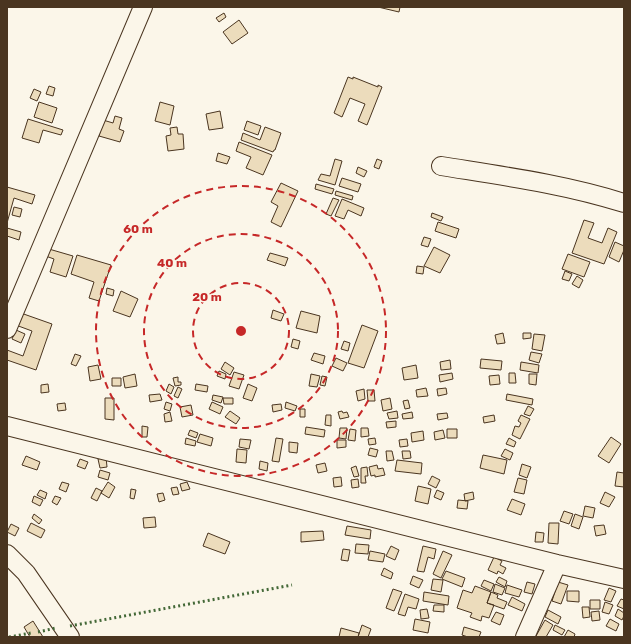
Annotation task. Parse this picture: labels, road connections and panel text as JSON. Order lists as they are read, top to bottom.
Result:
{
  "rings": ["60 m", "40 m", "20 m"]
}
